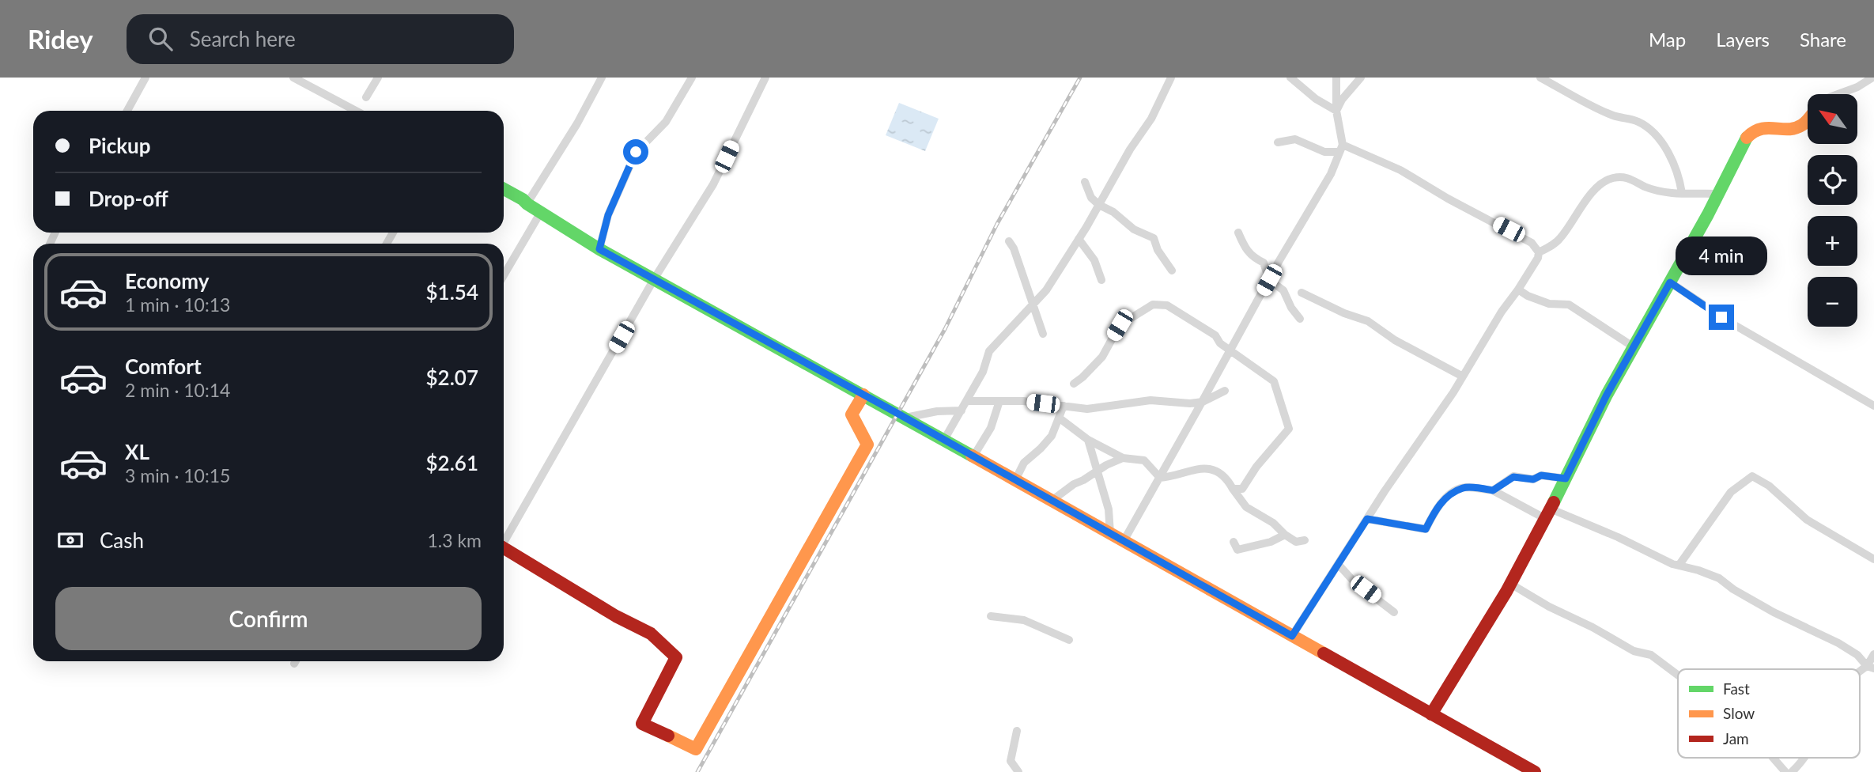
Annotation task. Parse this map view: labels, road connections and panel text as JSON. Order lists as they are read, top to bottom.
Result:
{
  "legend": ["Fast", "Slow", "Jam"],
  "north": "top left",
  "page": {
    "header": "Ridey",
    "search": "Search here",
    "nav": ["Map", "Layers", "Share"],
    "map_buttons": ["+", "−"],
    "banner": ["Pickup", "Drop-off"],
    "bubble": "4 min",
    "list": [
      {
        "name": "Economy",
        "note": "1 min · 10:13",
        "value": "$1.54"
      },
      {
        "name": "Comfort",
        "note": "2 min · 10:14",
        "value": "$2.07"
      },
      {
        "name": "XL",
        "note": "3 min · 10:15",
        "value": "$2.61"
      }
    ],
    "pay": ["Cash", "1.3 km"],
    "buttons": "Confirm"
  }
}
